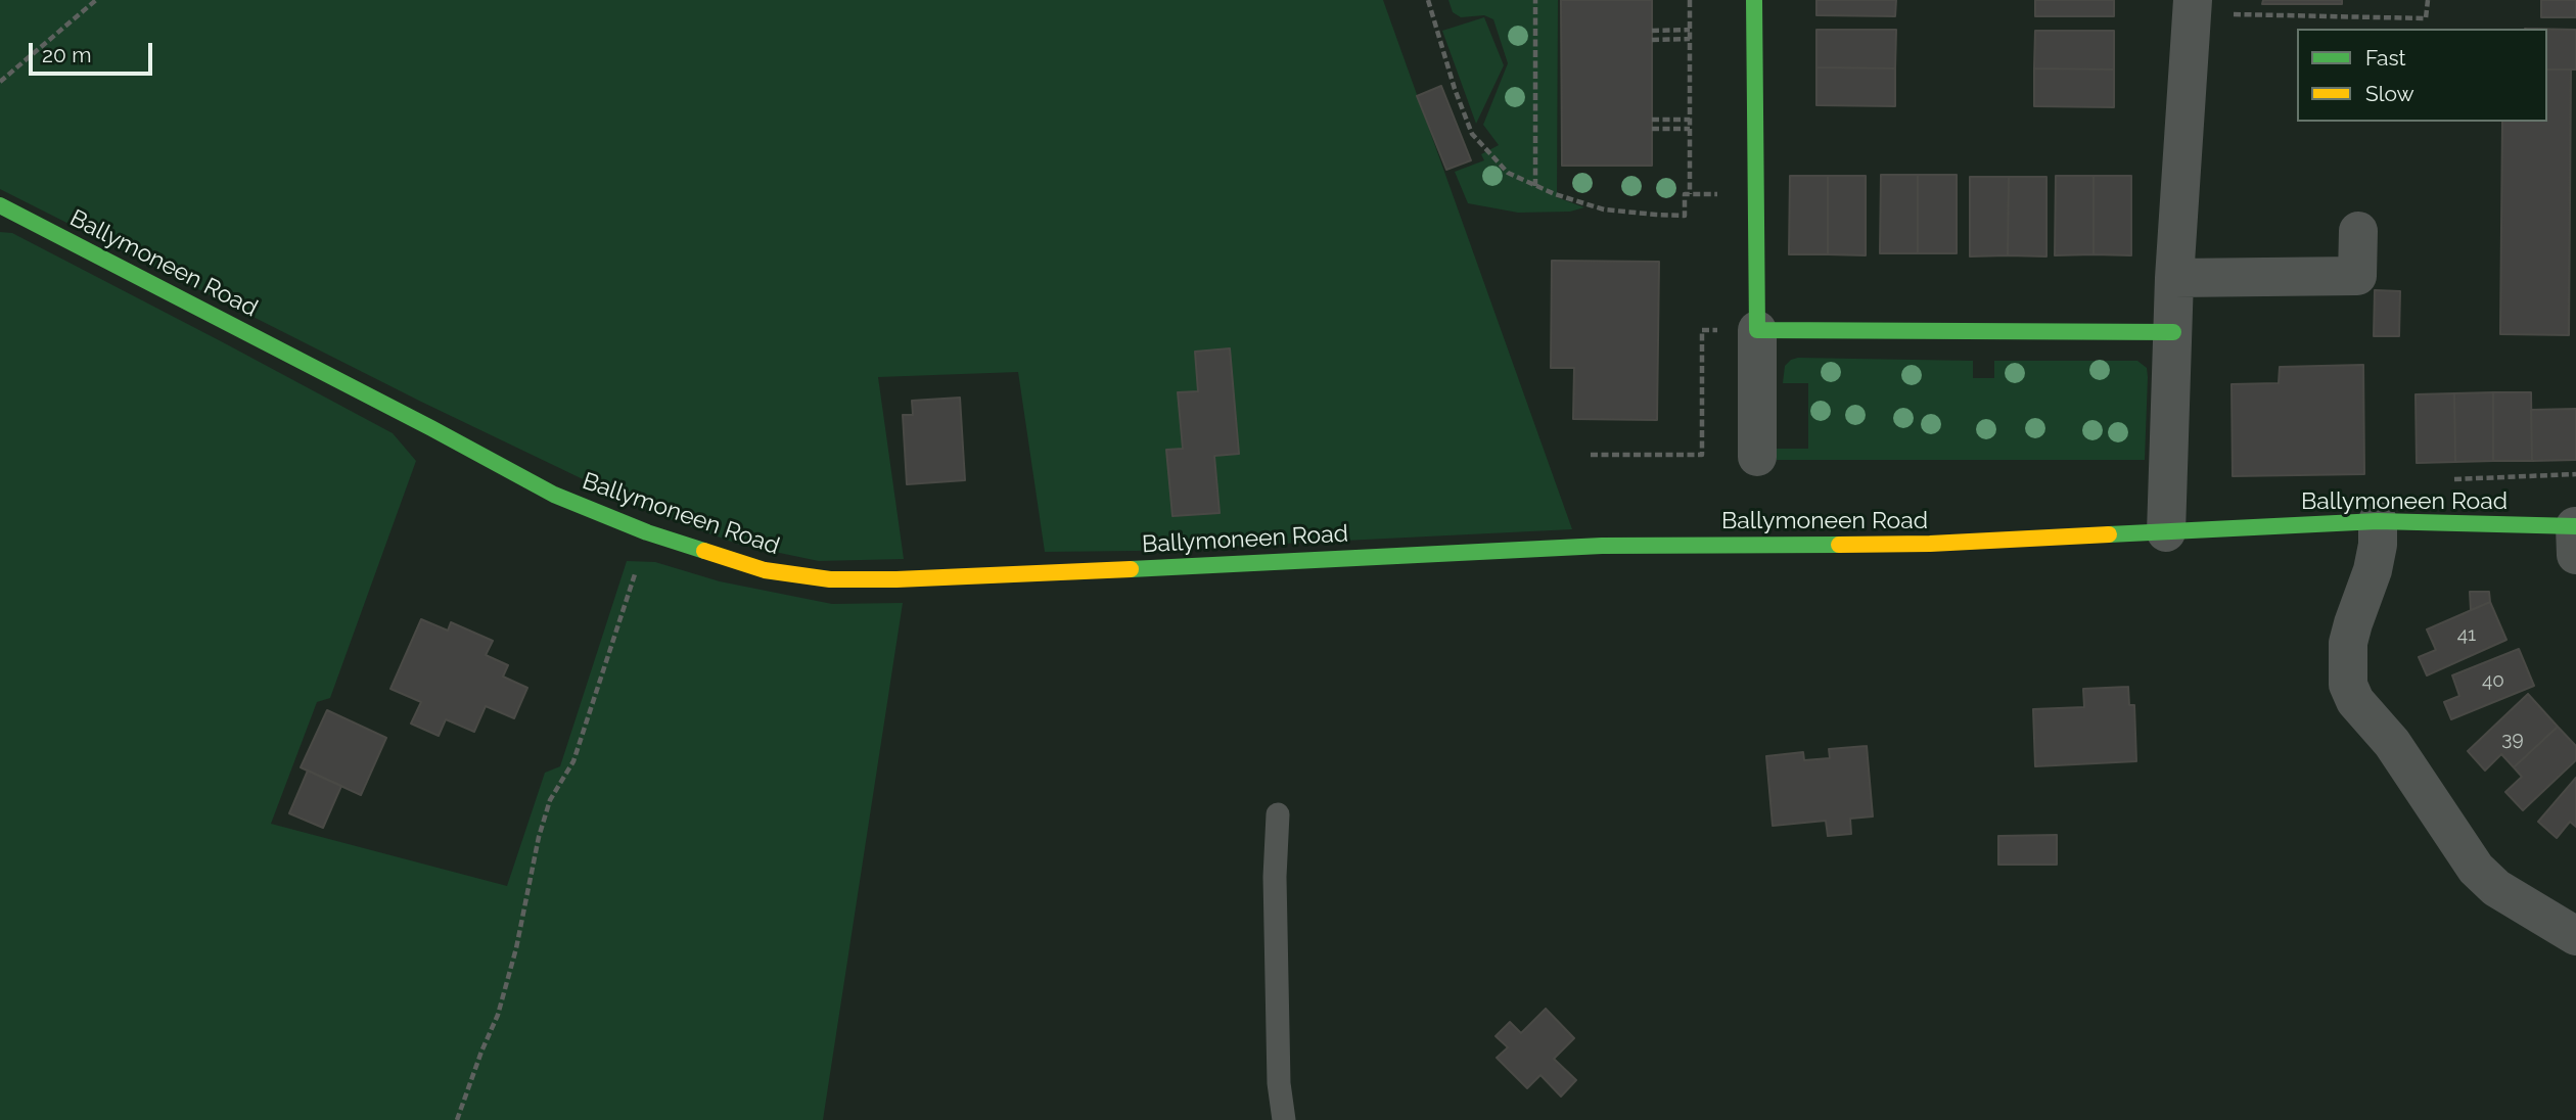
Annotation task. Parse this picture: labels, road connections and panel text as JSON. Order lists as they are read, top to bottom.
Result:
{
  "streets": {
    "street": ["Ballymoneen Road"]
  },
  "house_numbers": ["41", "40", "39"],
  "legend": ["Fast", "Slow"],
  "scale_bar": "20 m"
}
